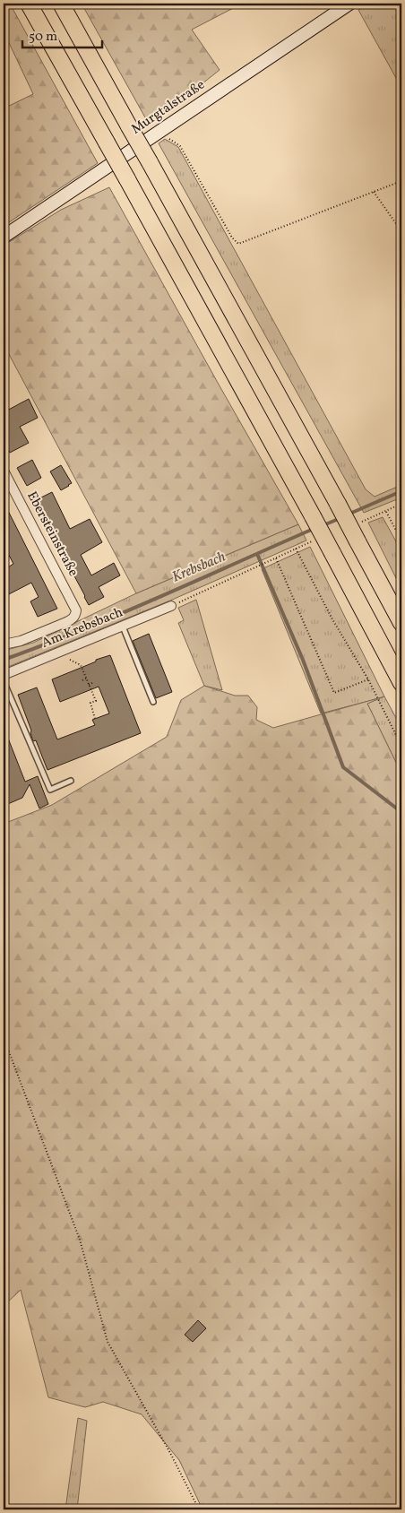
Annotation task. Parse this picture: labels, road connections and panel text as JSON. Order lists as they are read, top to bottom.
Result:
{
  "streets": {
    "main road": ["Murgtalstraße"],
    "street": ["Ebersteinstraße", "Am Krebsbach"]
  },
  "water": ["Krebsbach"],
  "scale_bar": "50 m"
}
